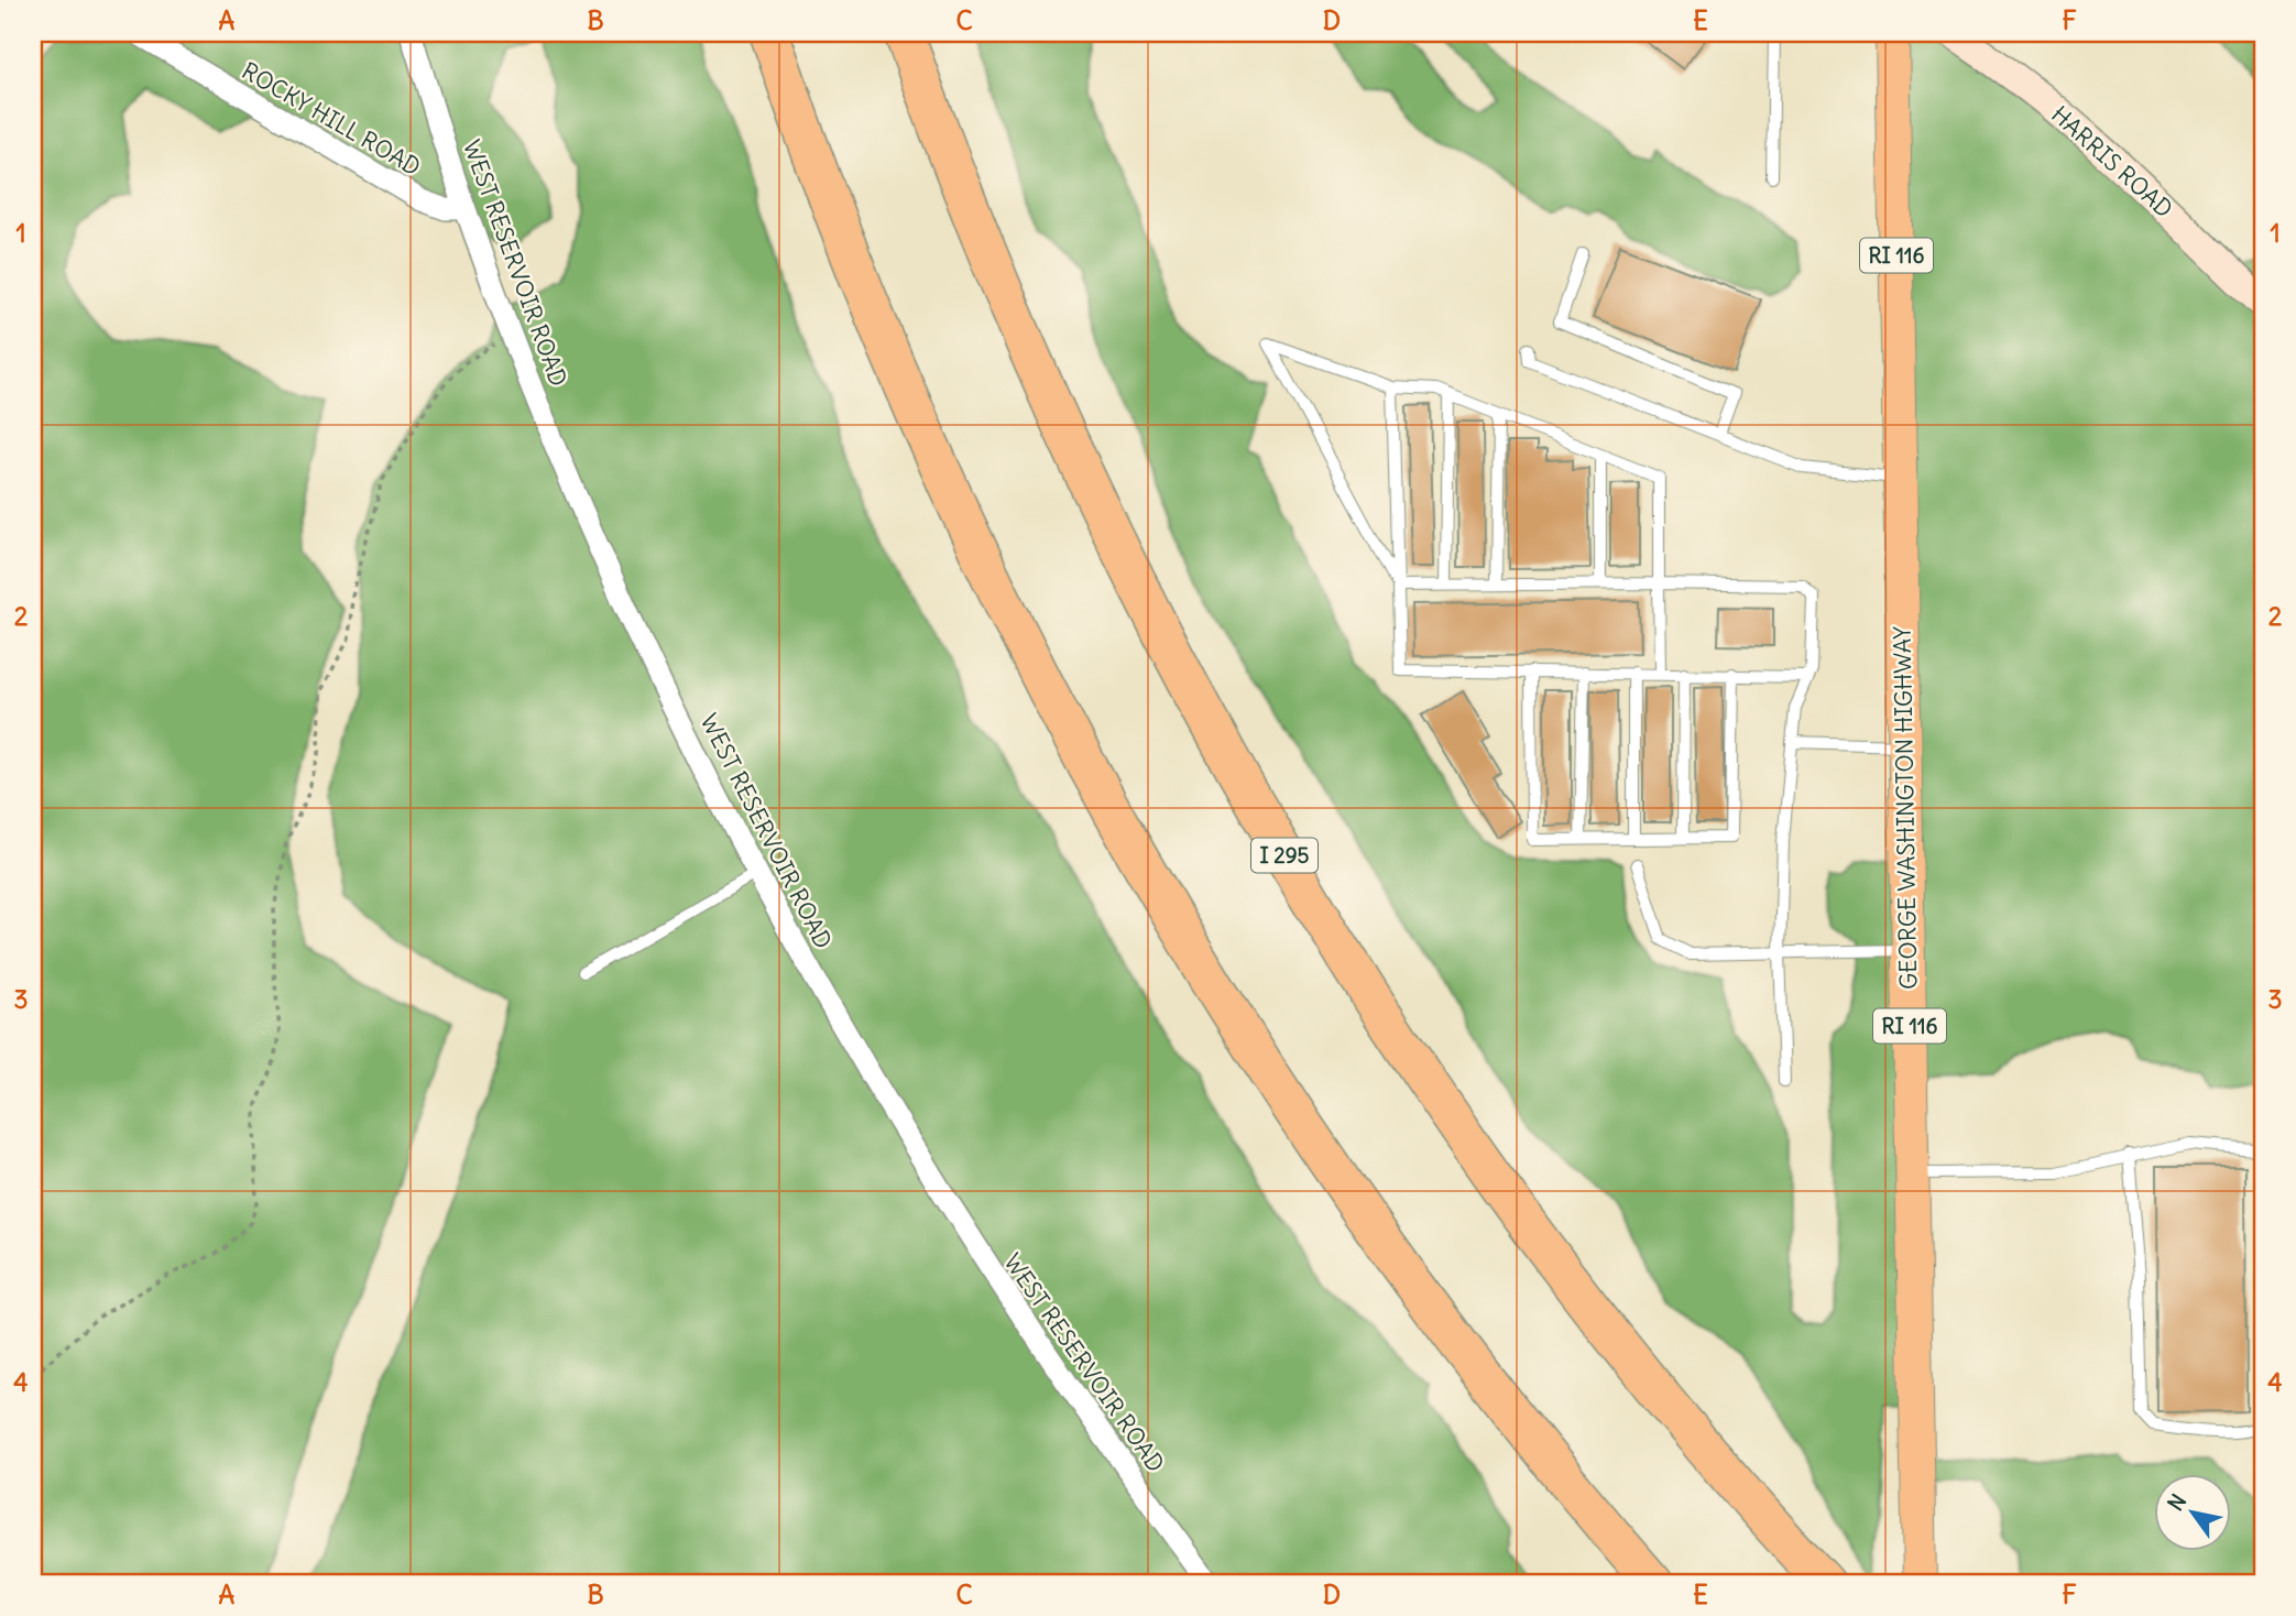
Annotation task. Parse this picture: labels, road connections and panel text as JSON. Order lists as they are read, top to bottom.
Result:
{
  "streets": {
    "highway": ["I 295"],
    "main road": ["RI 116", "GEORGE WASHINGTON HIGHWAY"],
    "street": ["ROCKY HILL ROAD", "HARRIS ROAD", "WEST RESERVOIR ROAD"]
  },
  "crossings": [
    ["ROCKY HILL ROAD", "WEST RESERVOIR ROAD"]
  ],
  "north": "top left",
  "grid": {
    "columns": [
      "A",
      "B",
      "C",
      "D",
      "E",
      "F"
    ],
    "rows": [
      "1",
      "2",
      "3",
      "4"
    ]
  }
}
